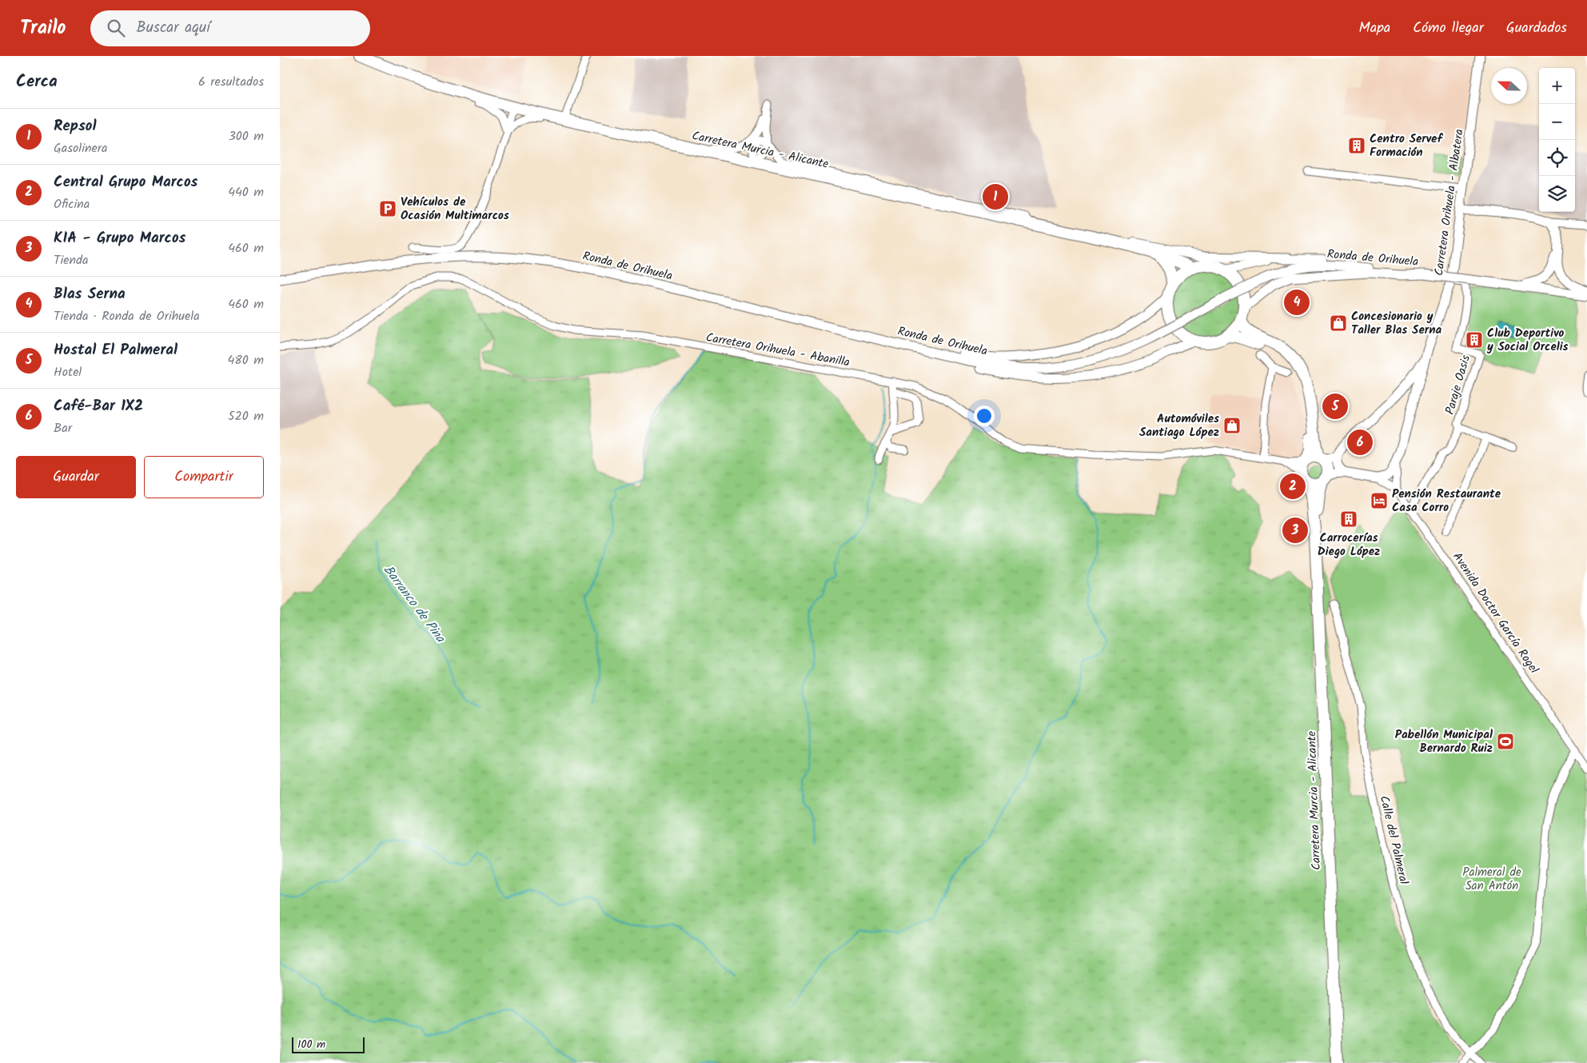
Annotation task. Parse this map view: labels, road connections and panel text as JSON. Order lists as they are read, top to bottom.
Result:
{
  "streets": {
    "highway": ["Carretera Murcia - Alicante"],
    "main road": ["Carretera Orihuela - Albatera", "Ronda de Orihuela", "Avenida Doctor García Rogel"],
    "street": ["Carretera Orihuela - Abanilla", "Paraje Oasis", "Calle del Palmeral"]
  },
  "crossings": [
    ["Carretera Murcia - Alicante", "Carretera Orihuela - Abanilla"],
    ["Carretera Murcia - Alicante", "Avenida Doctor García Rogel"],
    ["Carretera Orihuela - Albatera", "Paraje Oasis"],
    ["Carretera Orihuela - Abanilla", "Avenida Doctor García Rogel"],
    ["Paraje Oasis", "Avenida Doctor García Rogel"]
  ],
  "water": ["Barranco de Pina"],
  "parks": ["Palmeral de San Antón"],
  "places": {
    "building": ["Centro Servef Formación", "Club Deportivo y Social Orcelis", "Carrocerías Diego López"],
    "parking": ["Vehículos de Ocasión Multimarcos"],
    "shop": ["Concesionario y Taller Blas Serna", "Automóviles Santiago López"],
    "hotel": ["Pensión Restaurante Casa Corro"],
    "sports": ["Pabellón Municipal Bernardo Ruiz"]
  },
  "scale_bar": "100 m",
  "north": "left",
  "page": {
    "header": "Trailo",
    "search": "Buscar aquí",
    "nav": ["Mapa", "Cómo llegar", "Guardados"],
    "heading": ["Cerca", "6 resultados"],
    "map_buttons": ["+", "−"],
    "list": [
      {
        "mark": "1",
        "name": "Repsol",
        "note": "Gasolinera",
        "value": "300 m"
      },
      {
        "mark": "2",
        "name": "Central Grupo Marcos",
        "note": "Oficina",
        "value": "440 m"
      },
      {
        "mark": "3",
        "name": "KIA - Grupo Marcos",
        "note": "Tienda",
        "value": "460 m"
      },
      {
        "mark": "4",
        "name": "Blas Serna",
        "note": "Tienda · Ronda de Orihuela",
        "value": "460 m"
      },
      {
        "mark": "5",
        "name": "Hostal El Palmeral",
        "note": "Hotel",
        "value": "480 m"
      },
      {
        "mark": "6",
        "name": "Café-Bar 1X2",
        "note": "Bar",
        "value": "520 m"
      }
    ],
    "pins": [
      "1",
      "4",
      "5",
      "6",
      "2",
      "3"
    ],
    "buttons": ["Guardar", "Compartir"],
    "scale": "100 m"
  }
}
